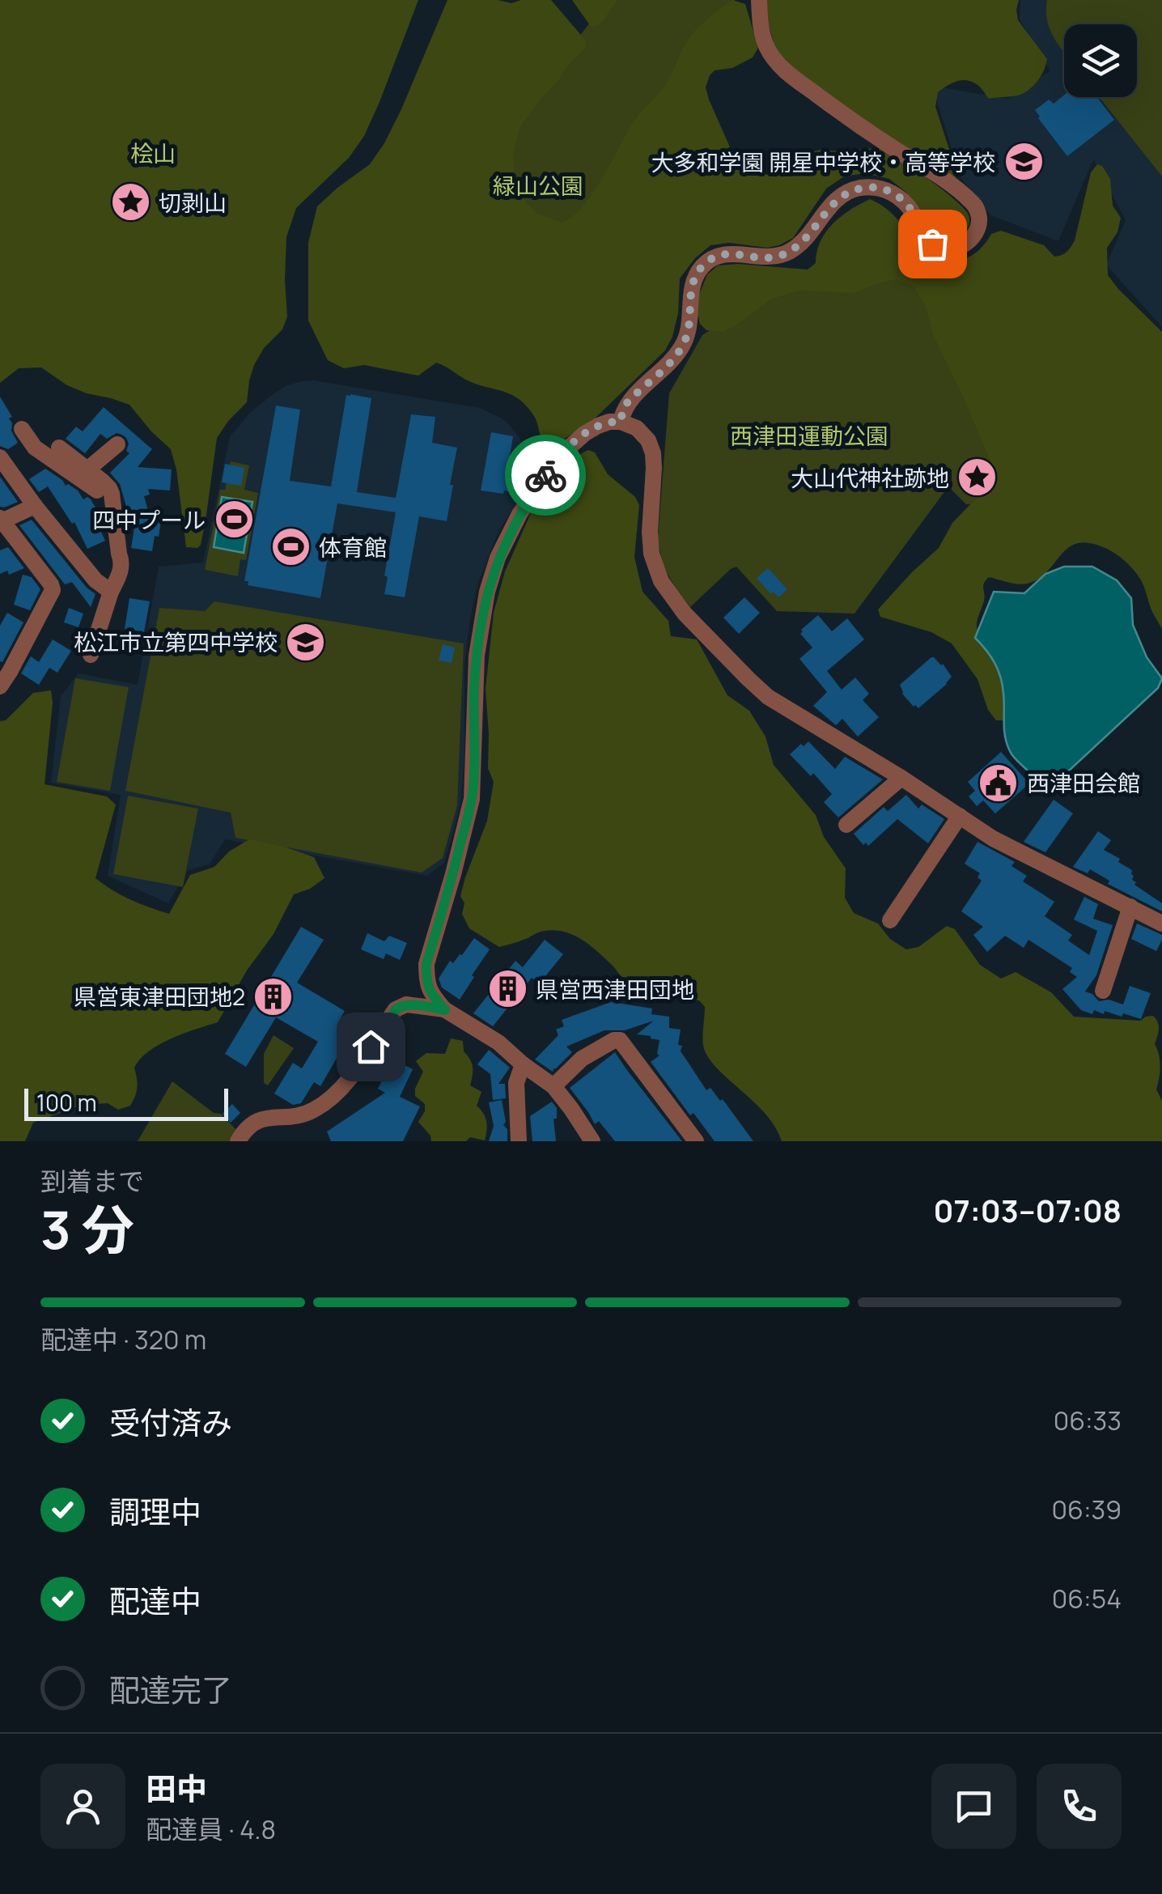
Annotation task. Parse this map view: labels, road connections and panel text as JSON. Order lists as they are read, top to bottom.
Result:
{
  "parks": ["桧山", "緑山公園", "西津田運動公園"],
  "places": {
    "school or university": ["大多和学園 開星中学校・高等学校", "松江市立第四中学校"],
    "place": ["切剥山", "大山代神社跡地"],
    "sports": ["四中プール", "体育館"],
    "public building": ["西津田会館"],
    "building": ["県営西津田団地", "県営東津田団地2"]
  },
  "scale_bar": "100 m",
  "page": {
    "scale": "100 m",
    "heading": ["3 分", "到着まで", "07:03–07:08"],
    "panel": ["田中", "配達員 · 4.8"],
    "bar": "配達中 · 320 m",
    "list": [
      ["受付済み", "06:33"],
      ["調理中", "06:39"],
      ["配達中", "06:54"],
      "配達完了"
    ]
  }
}
